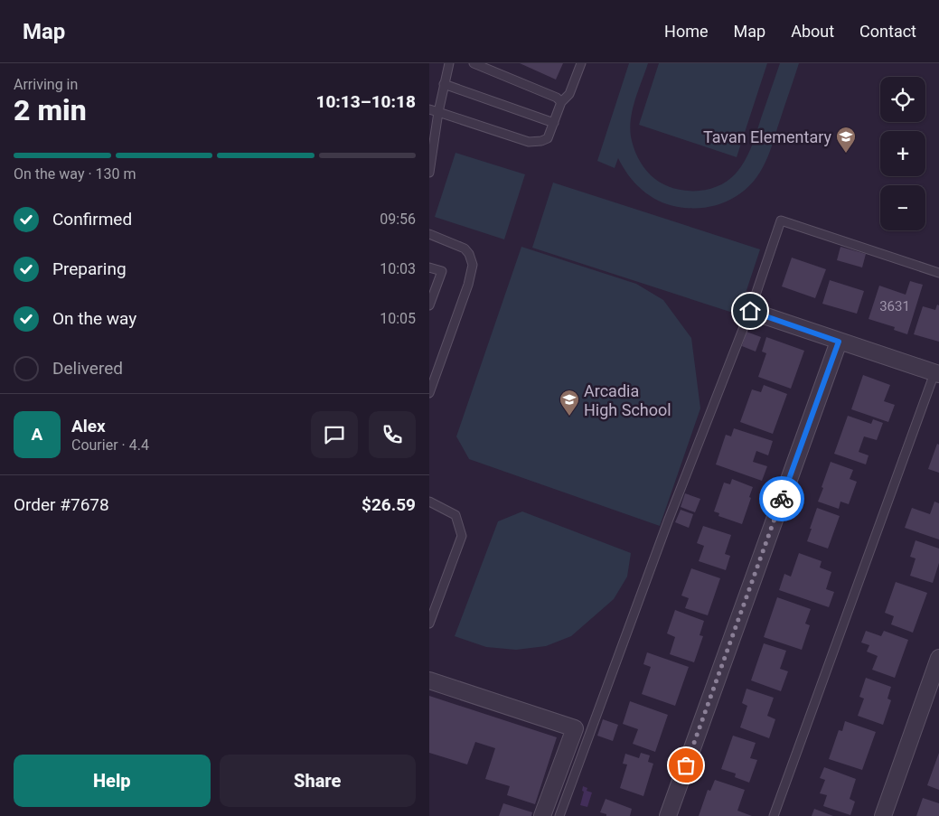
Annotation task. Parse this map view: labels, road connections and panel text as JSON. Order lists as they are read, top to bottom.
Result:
{
  "places": {
    "school or university": ["Tavan Elementary", "Arcadia High School"]
  },
  "house_numbers": ["3631"],
  "page": {
    "header": "Map",
    "nav": [
      "Home",
      "Map",
      "About",
      "Contact"
    ],
    "heading": ["2 min", "Arriving in", "10:13–10:18"],
    "panel": [
      "Alex",
      "Courier · 4.4",
      "Order #7678",
      "$26.59"
    ],
    "map_buttons": ["+", "−"],
    "bar": "On the way · 130 m",
    "list": [
      ["Confirmed", "09:56"],
      ["Preparing", "10:03"],
      ["On the way", "10:05"],
      "Delivered"
    ],
    "round": "A",
    "buttons": ["Help", "Share"]
  }
}
